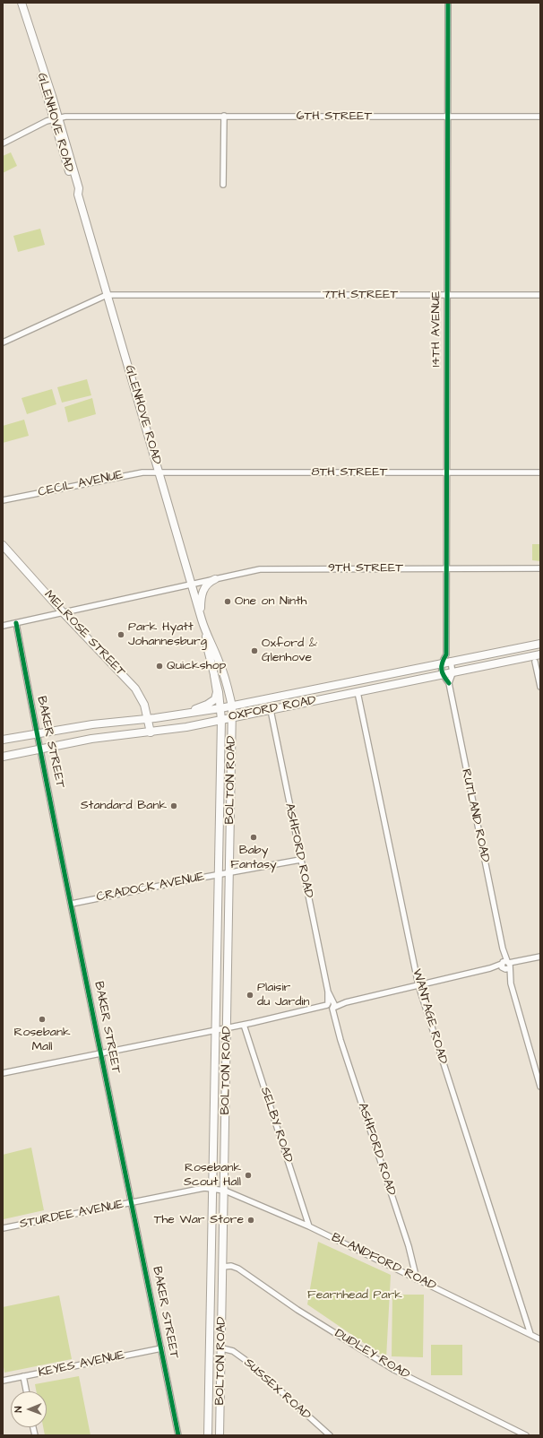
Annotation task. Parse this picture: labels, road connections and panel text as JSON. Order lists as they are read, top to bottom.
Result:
{
  "streets": {
    "main road": [
      "GLENHOVE ROAD",
      "MELROSE STREET",
      "OXFORD ROAD",
      "BOLTON ROAD"
    ],
    "street": [
      "6TH STREET",
      "7TH STREET",
      "14TH AVENUE",
      "8TH STREET",
      "CECIL AVENUE",
      "9TH STREET",
      "BAKER STREET",
      "RUTLAND ROAD",
      "ASHFORD ROAD",
      "CRADOCK AVENUE",
      "WANTAGE ROAD",
      "SELBY ROAD",
      "STURDEE AVENUE",
      "BLANDFORD ROAD",
      "DUDLEY ROAD",
      "KEYES AVENUE",
      "SUSSEX ROAD"
    ]
  },
  "crossings": [
    ["6TH STREET", "GLENHOVE ROAD"],
    ["6TH STREET", "14TH AVENUE"],
    ["GLENHOVE ROAD", "7TH STREET"],
    ["GLENHOVE ROAD", "8TH STREET"],
    ["GLENHOVE ROAD", "CECIL AVENUE"],
    ["GLENHOVE ROAD", "9TH STREET"],
    ["GLENHOVE ROAD", "OXFORD ROAD"],
    ["GLENHOVE ROAD", "BOLTON ROAD"],
    ["7TH STREET", "14TH AVENUE"],
    ["14TH AVENUE", "8TH STREET"],
    ["14TH AVENUE", "9TH STREET"],
    ["8TH STREET", "CECIL AVENUE"],
    ["9TH STREET", "MELROSE STREET"],
    ["9TH STREET", "BAKER STREET"],
    ["MELROSE STREET", "OXFORD ROAD"],
    ["OXFORD ROAD", "BAKER STREET"],
    ["OXFORD ROAD", "BOLTON ROAD"],
    ["OXFORD ROAD", "ASHFORD ROAD"],
    ["OXFORD ROAD", "WANTAGE ROAD"],
    ["BAKER STREET", "CRADOCK AVENUE"],
    ["BAKER STREET", "STURDEE AVENUE"],
    ["BAKER STREET", "KEYES AVENUE"],
    ["BOLTON ROAD", "CRADOCK AVENUE"],
    ["BOLTON ROAD", "STURDEE AVENUE"],
    ["BOLTON ROAD", "BLANDFORD ROAD"],
    ["BOLTON ROAD", "DUDLEY ROAD"],
    ["BOLTON ROAD", "SUSSEX ROAD"],
    ["ASHFORD ROAD", "CRADOCK AVENUE"],
    ["ASHFORD ROAD", "BLANDFORD ROAD"],
    ["WANTAGE ROAD", "BLANDFORD ROAD"],
    ["SELBY ROAD", "BLANDFORD ROAD"],
    ["STURDEE AVENUE", "BLANDFORD ROAD"]
  ],
  "parks": ["Fearnhead Park"],
  "places": [
    "One on Ninth",
    "Park Hyatt Johannesburg",
    "Oxford & Glenhove",
    "Quickshop",
    "Standard Bank",
    "Baby Fantasy",
    "Plaisir du Jardin",
    "Rosebank Mall",
    "Rosebank Scout Hall",
    "The War Store"
  ],
  "north": "left"
}
